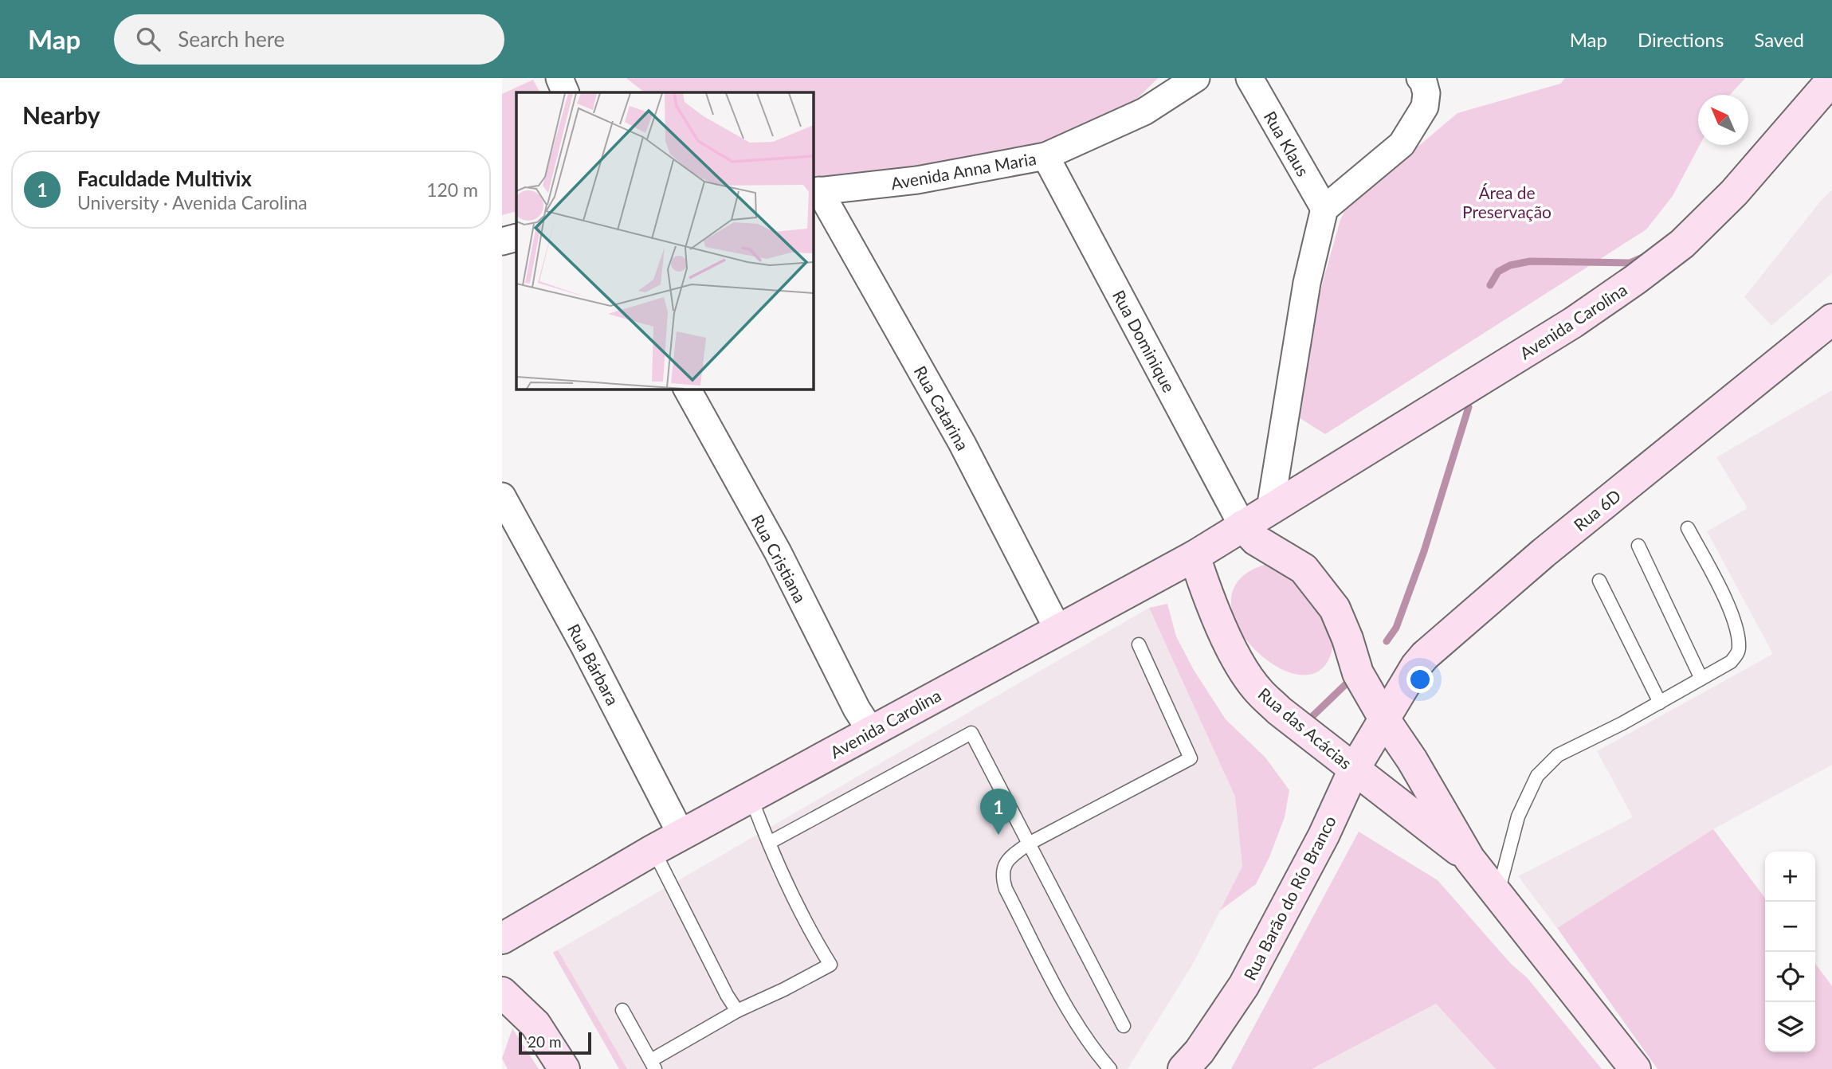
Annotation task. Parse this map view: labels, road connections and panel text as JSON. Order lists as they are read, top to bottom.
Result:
{
  "streets": {
    "street": [
      "Rua Klaus",
      "Avenida Anna Maria",
      "Avenida Carolina",
      "Rua Dominique",
      "Rua Catarina",
      "Rua 6D",
      "Rua Cristiana",
      "Rua Bárbara",
      "Rua das Acácias",
      "Rua Barão do Río Branco"
    ]
  },
  "crossings": [
    ["Avenida Anna Maria", "Rua Dominique"],
    ["Avenida Anna Maria", "Rua Catarina"],
    ["Avenida Carolina", "Rua Dominique"],
    ["Avenida Carolina", "Rua Catarina"],
    ["Avenida Carolina", "Rua Cristiana"],
    ["Avenida Carolina", "Rua Bárbara"],
    ["Avenida Carolina", "Rua das Acácias"],
    ["Rua Dominique", "Rua das Acácias"],
    ["Rua 6D", "Rua das Acácias"],
    ["Rua 6D", "Rua Barão do Río Branco"],
    ["Rua das Acácias", "Rua Barão do Río Branco"]
  ],
  "parks": ["Área de Preservação"],
  "scale_bar": "20 m",
  "north": "top left",
  "page": {
    "header": "Map",
    "search": "Search here",
    "nav": ["Map", "Directions", "Saved"],
    "heading": "Nearby",
    "list": [
      {
        "mark": "1",
        "name": "Faculdade Multivix",
        "note": "University · Avenida Carolina",
        "value": "120 m"
      }
    ],
    "pins": "1",
    "map_buttons": ["+", "−"],
    "scale": "20 m"
  }
}
